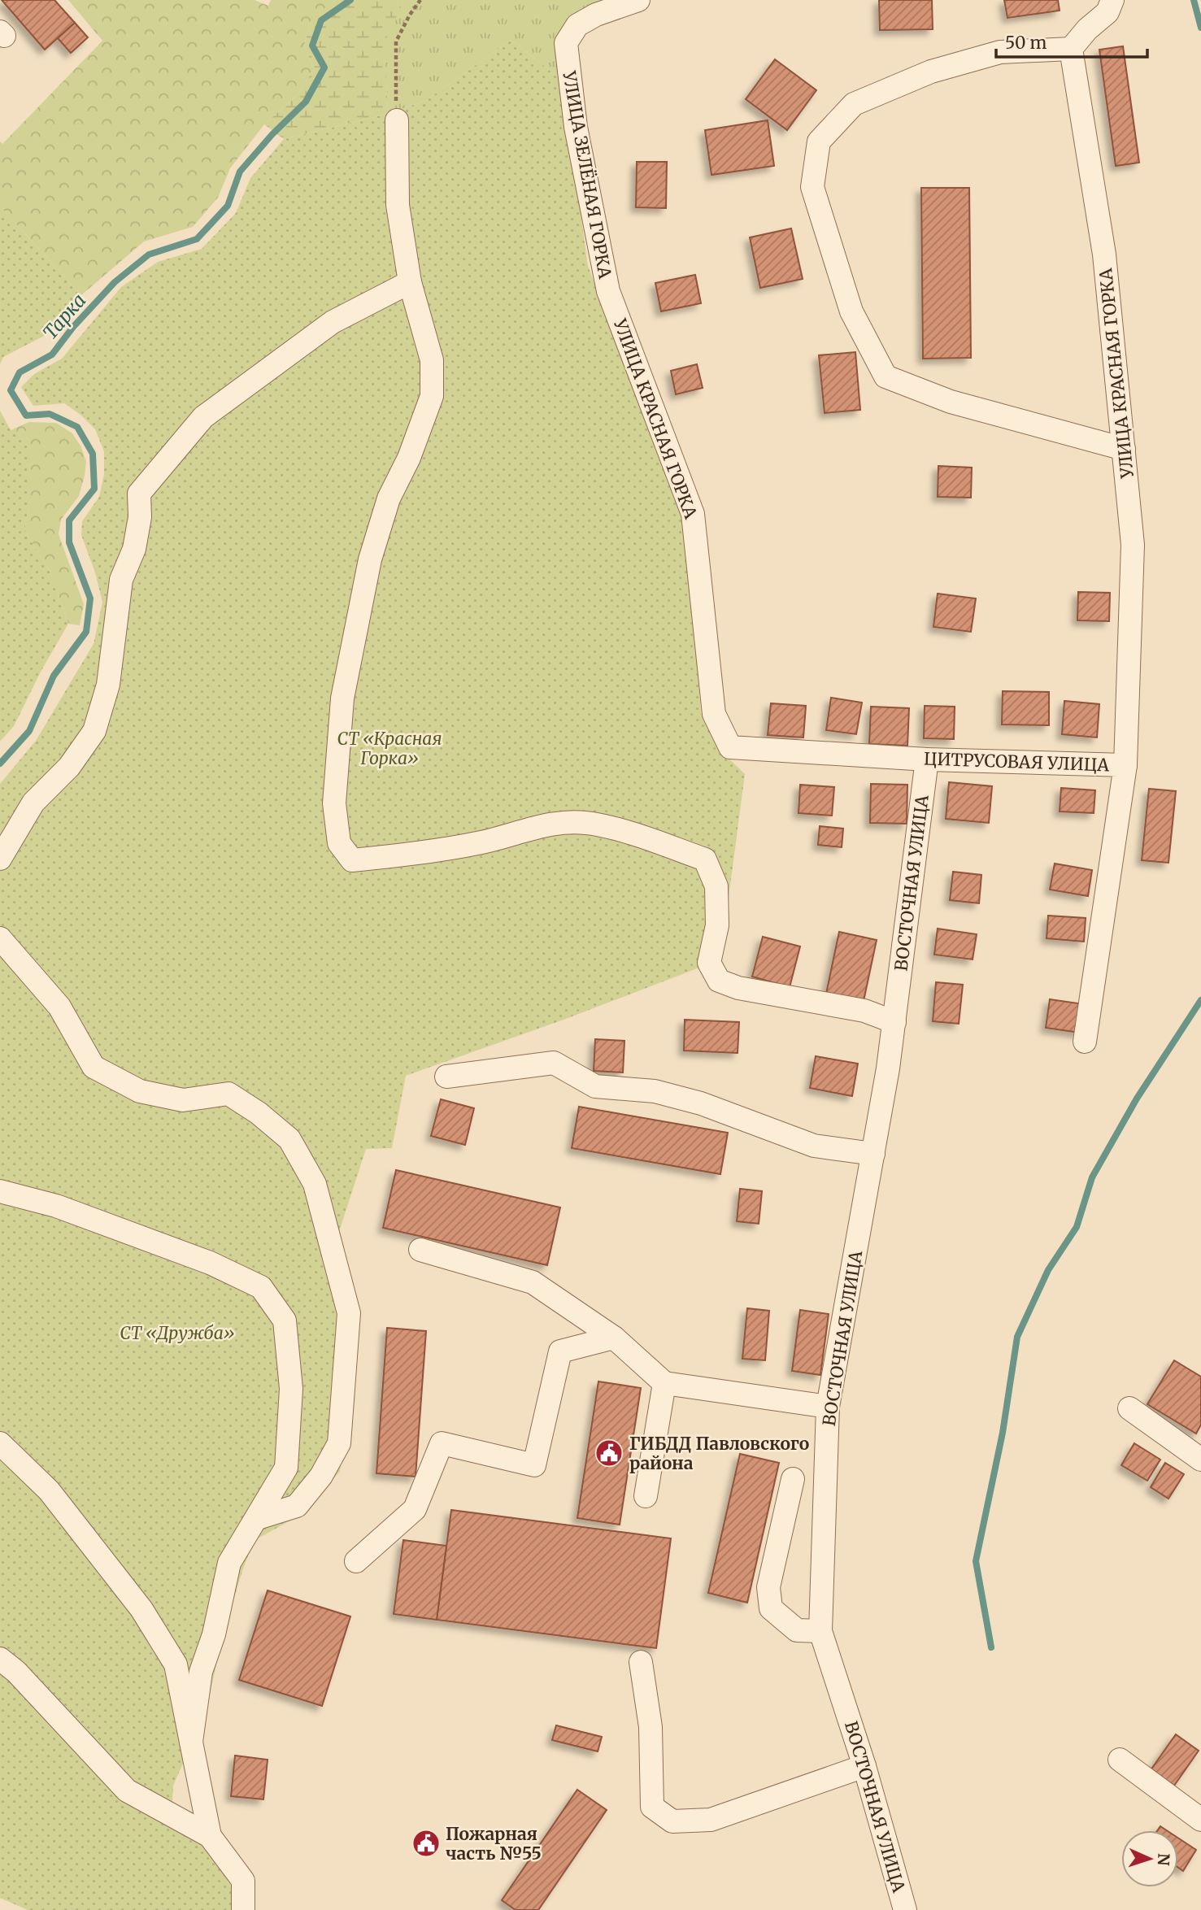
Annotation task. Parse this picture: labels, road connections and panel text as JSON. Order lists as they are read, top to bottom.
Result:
{
  "streets": {
    "street": [
      "УЛИЦА ЗЕЛЁНАЯ ГОРКА",
      "УЛИЦА КРАСНАЯ ГОРКА",
      "ЦИТРУСОВАЯ УЛИЦА",
      "ВОСТОЧНАЯ УЛИЦА"
    ]
  },
  "crossings": [
    ["УЛИЦА ЗЕЛЁНАЯ ГОРКА", "УЛИЦА КРАСНАЯ ГОРКА"],
    ["УЛИЦА КРАСНАЯ ГОРКА", "ЦИТРУСОВАЯ УЛИЦА"],
    ["ЦИТРУСОВАЯ УЛИЦА", "ВОСТОЧНАЯ УЛИЦА"]
  ],
  "water": ["Тарка"],
  "parks": ["СТ «Красная Горка»", "СТ «Дружба»"],
  "places": {
    "public building": ["ГИБДД Павловского района", "Пожарная часть №55"]
  },
  "scale_bar": "50 m",
  "north": "right"
}
